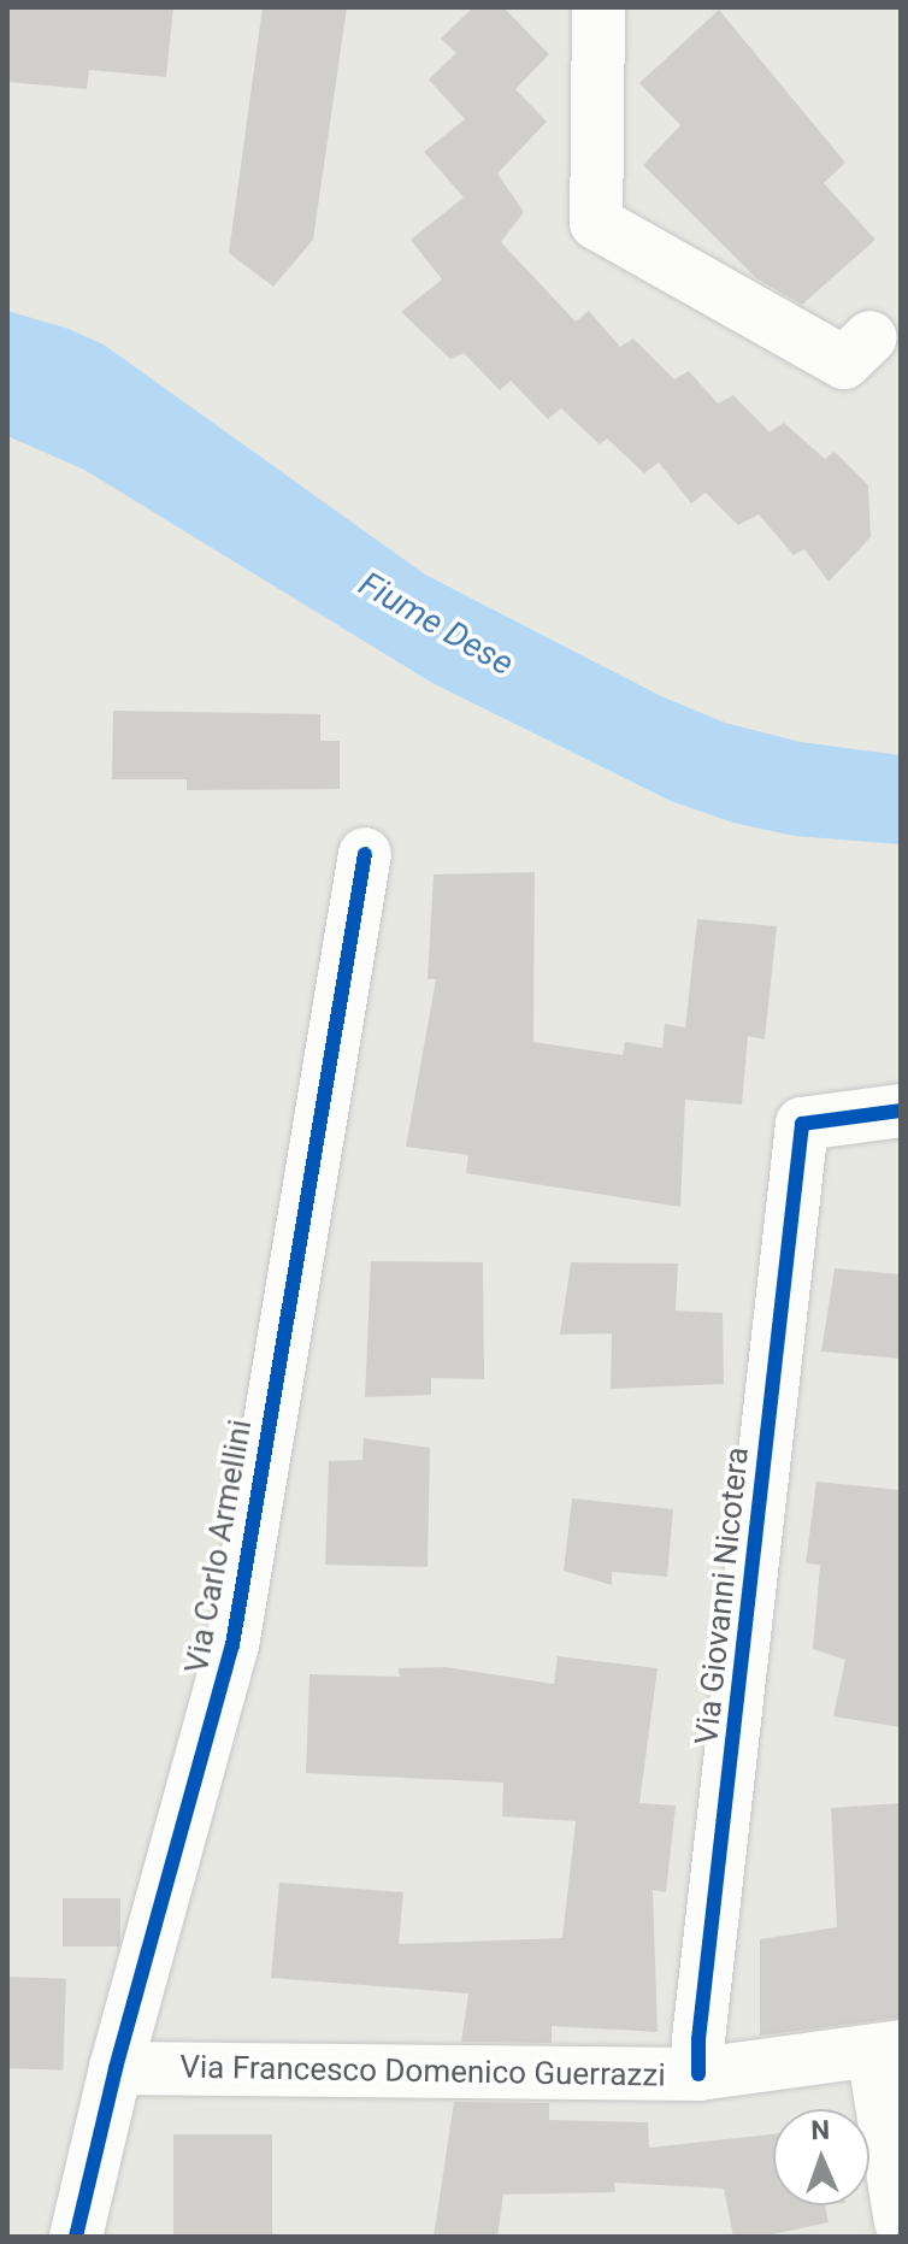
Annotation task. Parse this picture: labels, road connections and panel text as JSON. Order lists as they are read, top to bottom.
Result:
{
  "streets": {
    "street": ["Via Carlo Armellini", "Via Giovanni Nicotera", "Via Francesco Domenico Guerrazzi"]
  },
  "crossings": [
    ["Via Carlo Armellini", "Via Francesco Domenico Guerrazzi"],
    ["Via Giovanni Nicotera", "Via Francesco Domenico Guerrazzi"]
  ],
  "water": ["Fiume Dese"],
  "north": "top"
}
